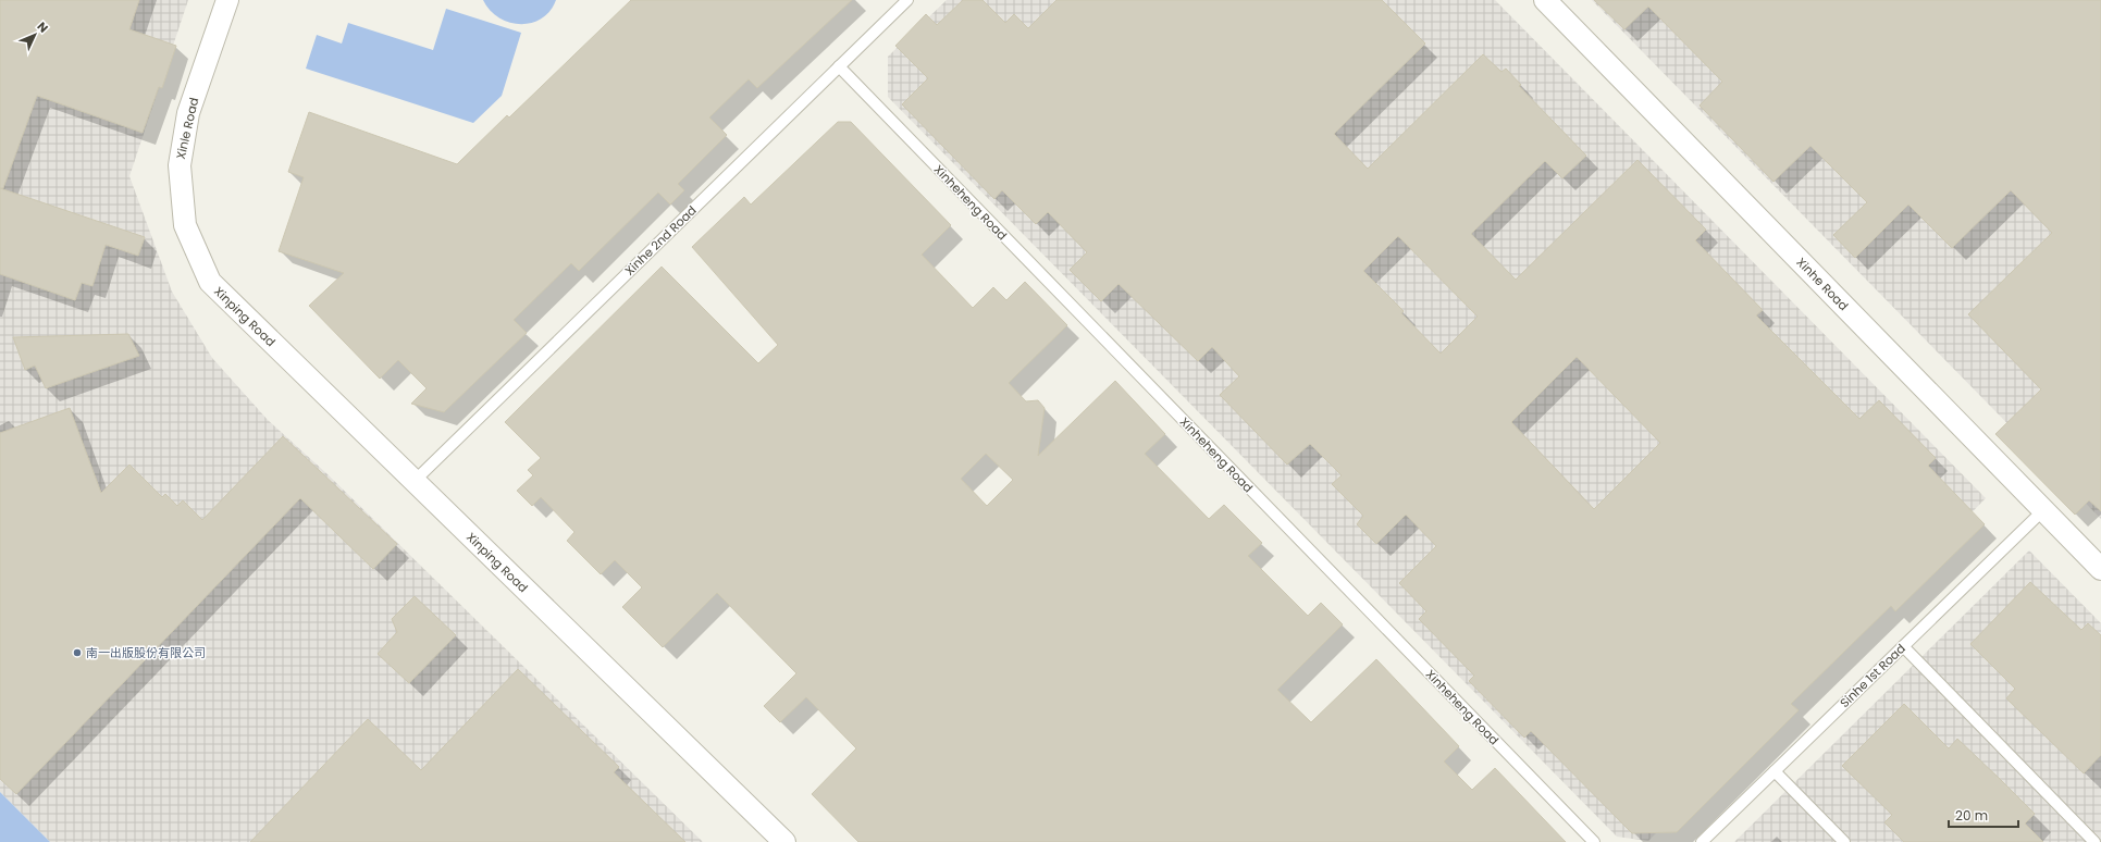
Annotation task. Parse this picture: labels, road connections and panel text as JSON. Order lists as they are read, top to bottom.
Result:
{
  "streets": {
    "street": ["Xinle Road", "Xinhe Road", "Xinping Road"],
    "lane": ["Xinheheng Road", "Xinhe 2nd Road", "Sinhe 1st Road"]
  },
  "crossings": [
    ["Xinle Road", "Xinping Road"],
    ["Xinheheng Road", "Xinhe 2nd Road"],
    ["Xinhe 2nd Road", "Xinping Road"],
    ["Xinhe Road", "Sinhe 1st Road"]
  ],
  "places": ["南一出版股份有限公司"],
  "scale_bar": "20 m",
  "north": "top right"
}
